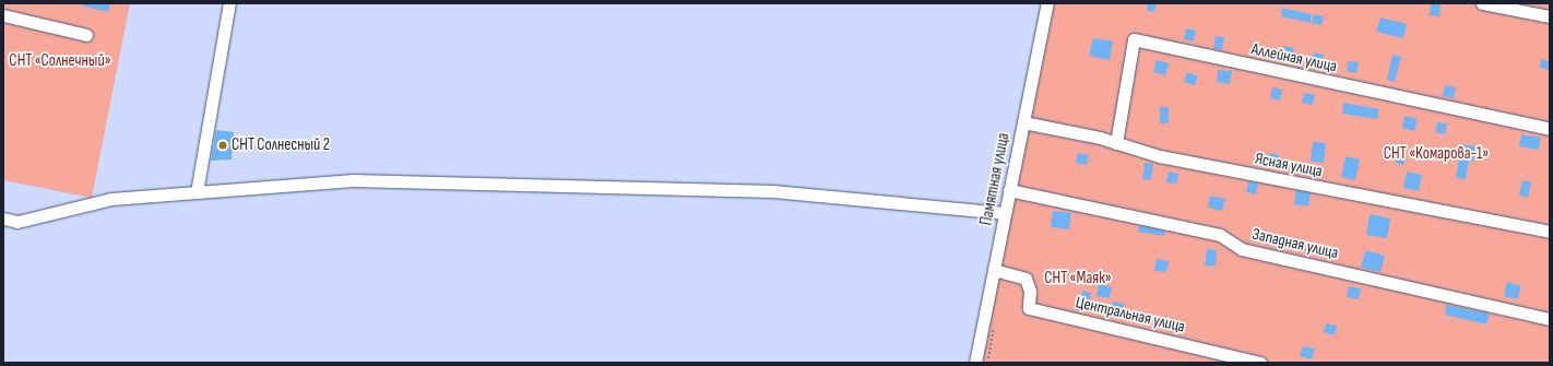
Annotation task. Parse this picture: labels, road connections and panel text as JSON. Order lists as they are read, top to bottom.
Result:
{
  "streets": {
    "street": [
      "Аллейная улица",
      "Ясная улица",
      "Памятная улица",
      "Западная улица",
      "Центральная улица"
    ]
  },
  "crossings": [
    ["Аллейная улица", "Ясная улица"],
    ["Ясная улица", "Памятная улица"],
    ["Памятная улица", "Западная улица"],
    ["Памятная улица", "Центральная улица"]
  ],
  "parks": ["СНТ «Солнечный»", "СНТ «Комарова-1»", "СНТ «Маяк»"],
  "places": ["СНТ Солнесный 2"]
}
